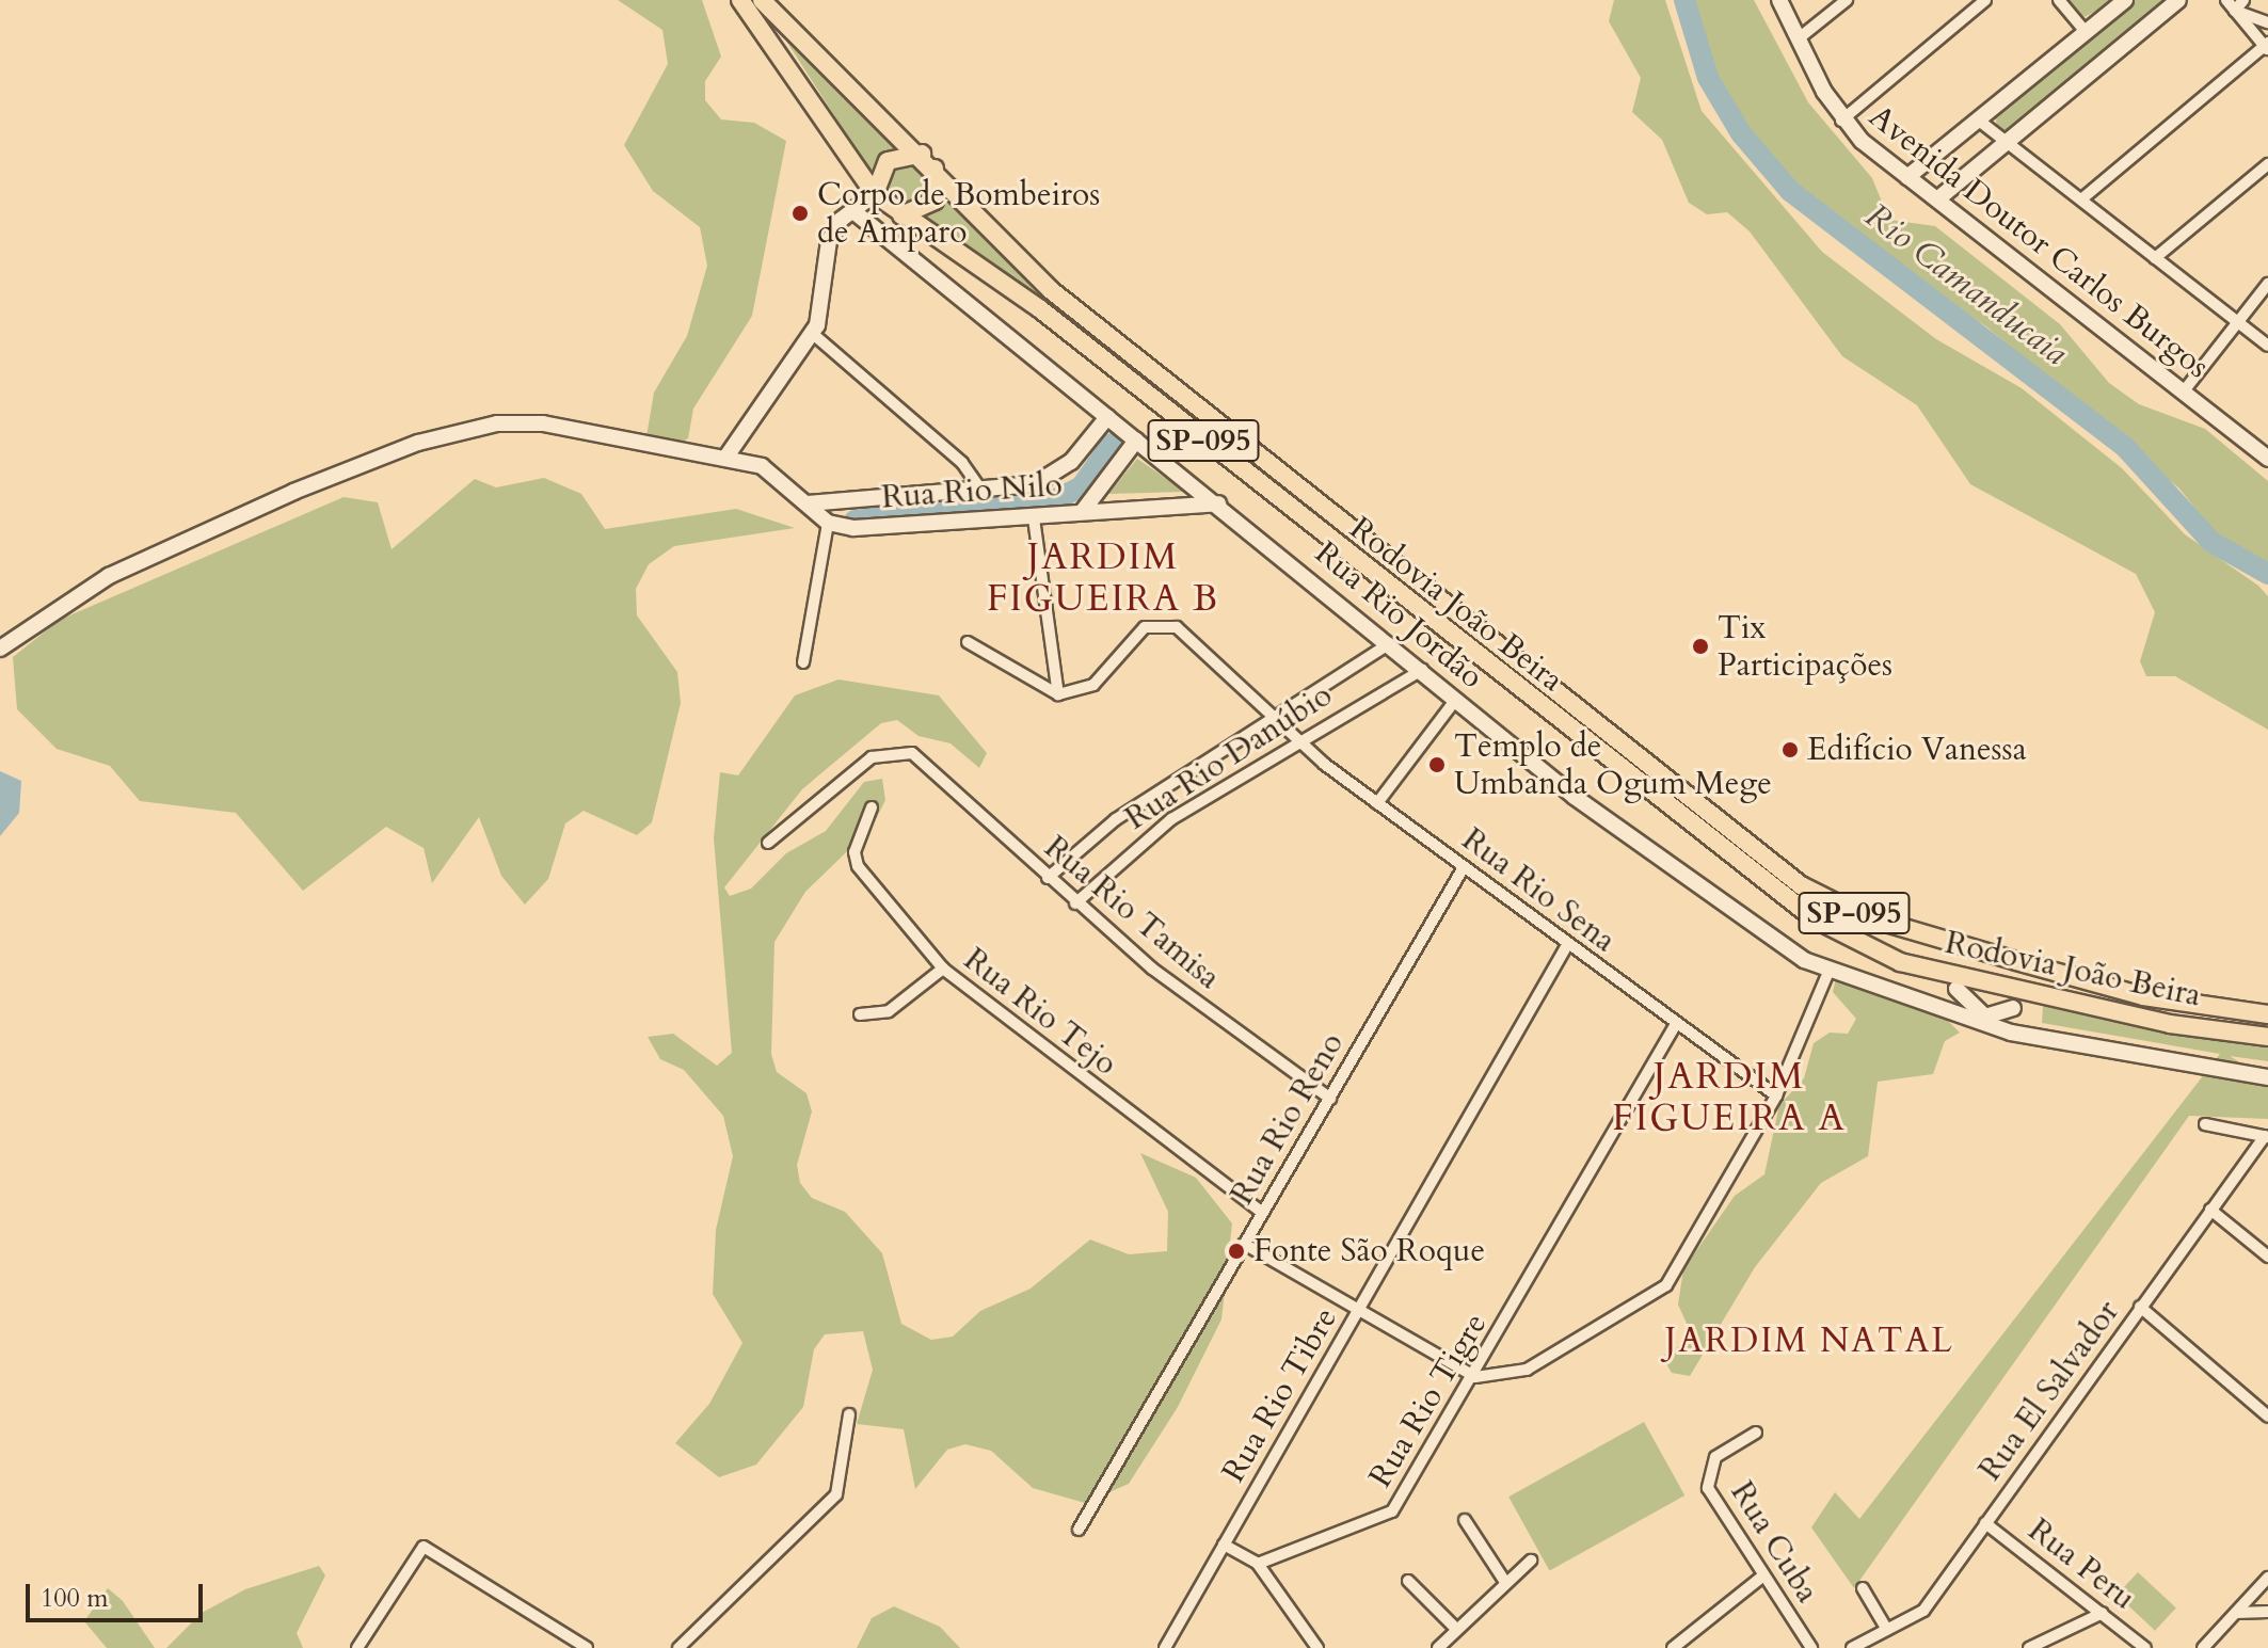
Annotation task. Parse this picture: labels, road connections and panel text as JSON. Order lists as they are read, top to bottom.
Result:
{
  "streets": {
    "main road": ["SP-095", "Rodovia João Beira"],
    "street": [
      "Avenida Doutor Carlos Burgos",
      "Rua Rio Nilo",
      "Rua Rio Jordão",
      "Rua Rio Danúbio",
      "Rua Rio Sena",
      "Rua Rio Tamisa",
      "Rua Rio Tejo",
      "Rua Rio Reno",
      "Rua El Salvador",
      "Rua Rio Tibre",
      "Rua Rio Tigre",
      "Rua Cuba",
      "Rua Peru"
    ]
  },
  "crossings": [
    ["Rua Rio Nilo", "Rua Rio Jordão"],
    ["Rua Rio Jordão", "Rua Rio Danúbio"],
    ["Rua Rio Danúbio", "Rua Rio Sena"],
    ["Rua Rio Danúbio", "Rua Rio Tamisa"],
    ["Rua Rio Sena", "Rua Rio Reno"],
    ["Rua Rio Sena", "Rua Rio Tibre"],
    ["Rua Rio Sena", "Rua Rio Tigre"],
    ["Rua Rio Tamisa", "Rua Rio Reno"],
    ["Rua Rio Tejo", "Rua Rio Reno"],
    ["Rua El Salvador", "Rua Peru"]
  ],
  "districts": ["JARDIM FIGUEIRA B", "JARDIM FIGUEIRA A", "JARDIM NATAL"],
  "water": ["Rio Camanducaia"],
  "places": [
    "Corpo de Bombeiros de Amparo",
    "Tix Participações",
    "Edifício Vanessa",
    "Templo de Umbanda Ogum Mege",
    "Fonte São Roque"
  ],
  "scale_bar": "100 m"
}
